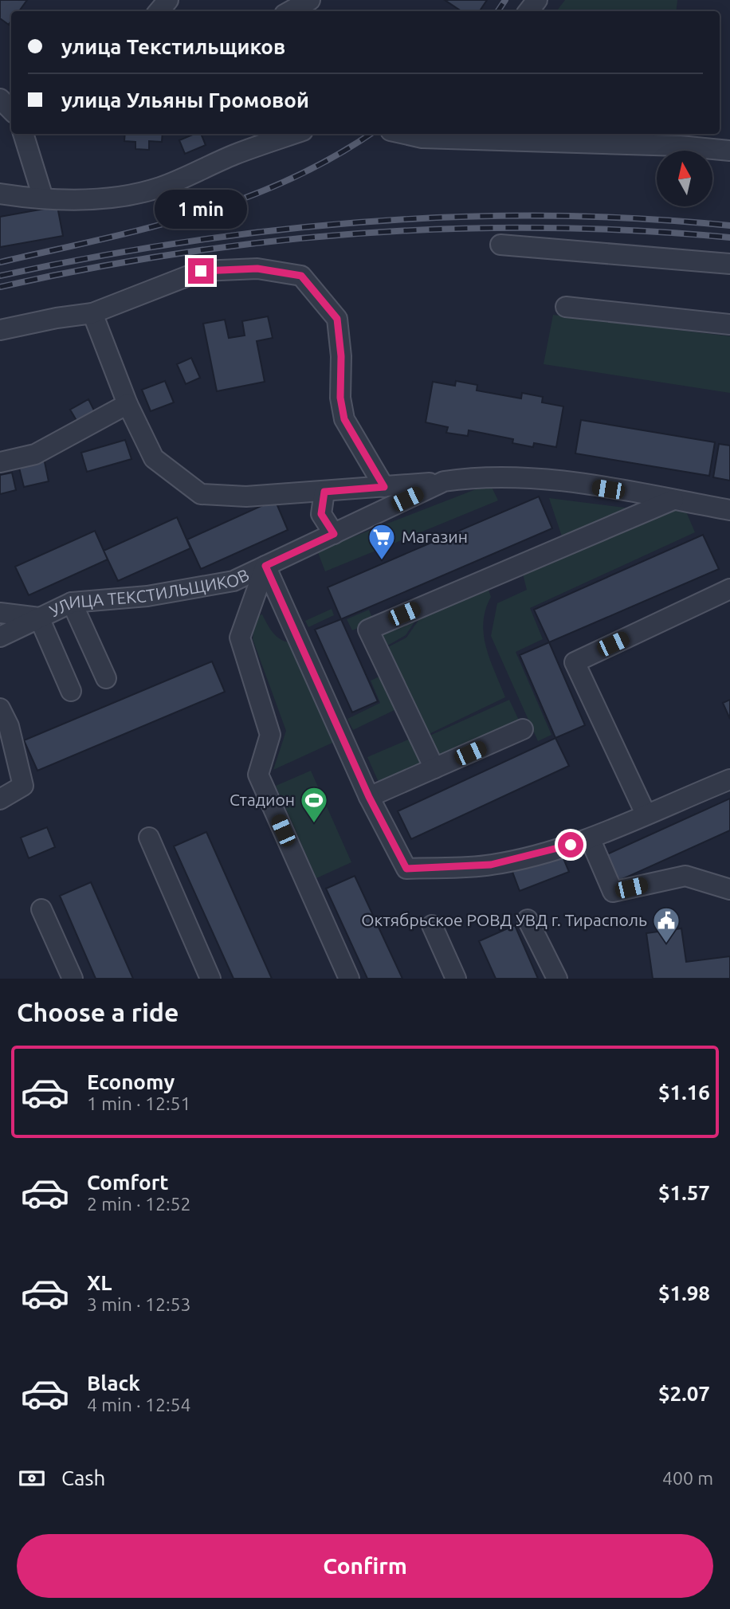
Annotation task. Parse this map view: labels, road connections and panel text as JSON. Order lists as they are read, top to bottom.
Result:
{
  "streets": {
    "street": ["УЛИЦА ТЕКСТИЛЬЩИКОВ"]
  },
  "places": {
    "supermarket": ["Магазин"],
    "sports": ["Стадион"],
    "public building": ["Октябрьское РОВД УВД г. Тирасполь"]
  },
  "north": "top",
  "page": {
    "banner": ["улица Текстильщиков", "улица Ульяны Громовой"],
    "bubble": "1 min",
    "heading": "Choose a ride",
    "list": [
      {
        "name": "Economy",
        "note": "1 min · 12:51",
        "value": "$1.16"
      },
      {
        "name": "Comfort",
        "note": "2 min · 12:52",
        "value": "$1.57"
      },
      {
        "name": "XL",
        "note": "3 min · 12:53",
        "value": "$1.98"
      },
      {
        "name": "Black",
        "note": "4 min · 12:54",
        "value": "$2.07"
      }
    ],
    "pay": ["Cash", "400 m"],
    "buttons": "Confirm"
  }
}
